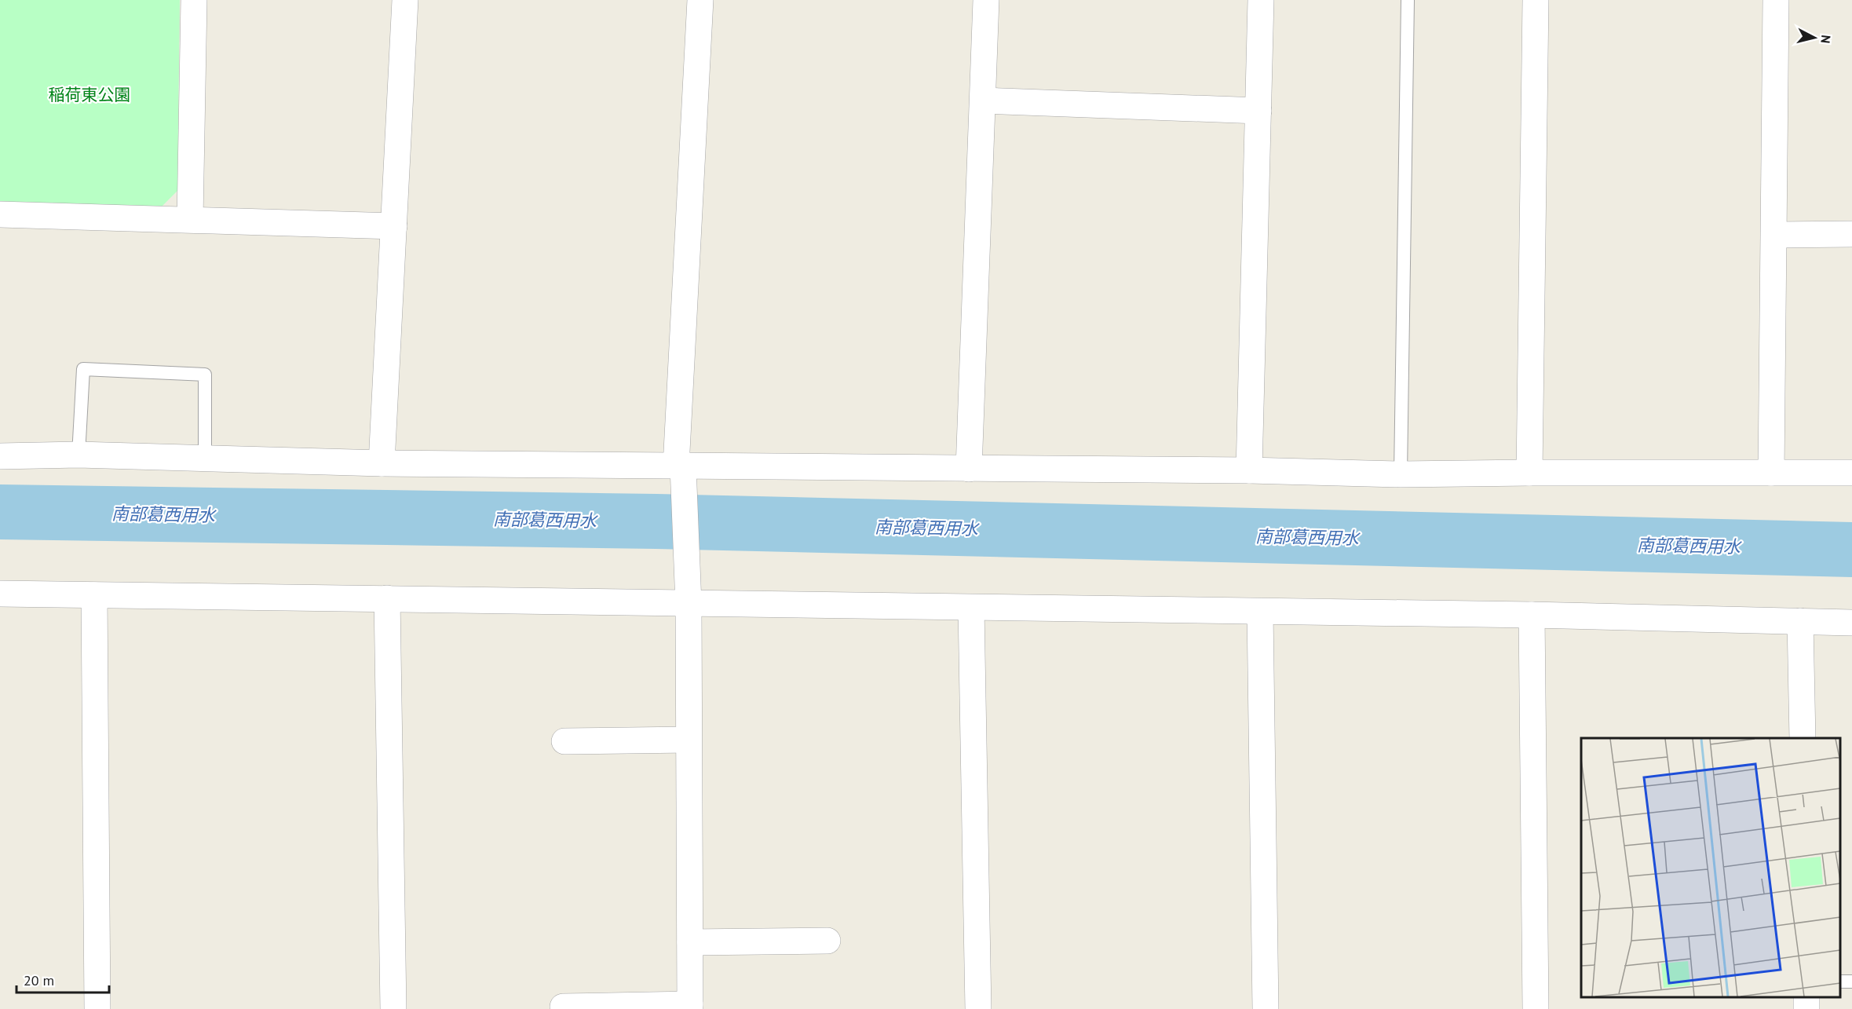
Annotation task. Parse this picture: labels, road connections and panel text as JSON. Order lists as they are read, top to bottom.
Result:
{
  "water": ["南部葛西用水"],
  "parks": ["稲荷東公園"],
  "scale_bar": "20 m",
  "north": "right"
}
